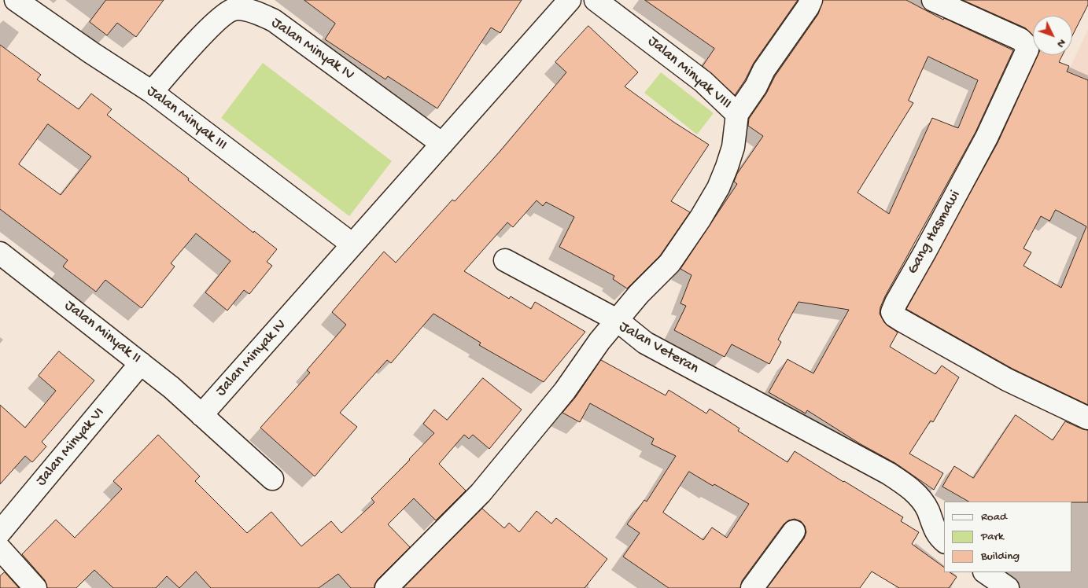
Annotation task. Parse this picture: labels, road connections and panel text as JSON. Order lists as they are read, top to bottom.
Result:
{
  "streets": {
    "street": [
      "Jalan Minyak IV",
      "Jalan Minyak VIII",
      "Jalan Minyak III",
      "Gang Hasmawi",
      "Jalan Minyak II",
      "Jalan Veteran",
      "Jalan Minyak VI"
    ]
  },
  "crossings": [
    ["Jalan Minyak IV", "Jalan Minyak III"],
    ["Jalan Minyak IV", "Jalan Minyak II"],
    ["Jalan Minyak VIII", "Jalan Veteran"],
    ["Jalan Minyak II", "Jalan Minyak VI"]
  ],
  "legend": ["Road", "Park", "Building"],
  "north": "bottom right"
}
